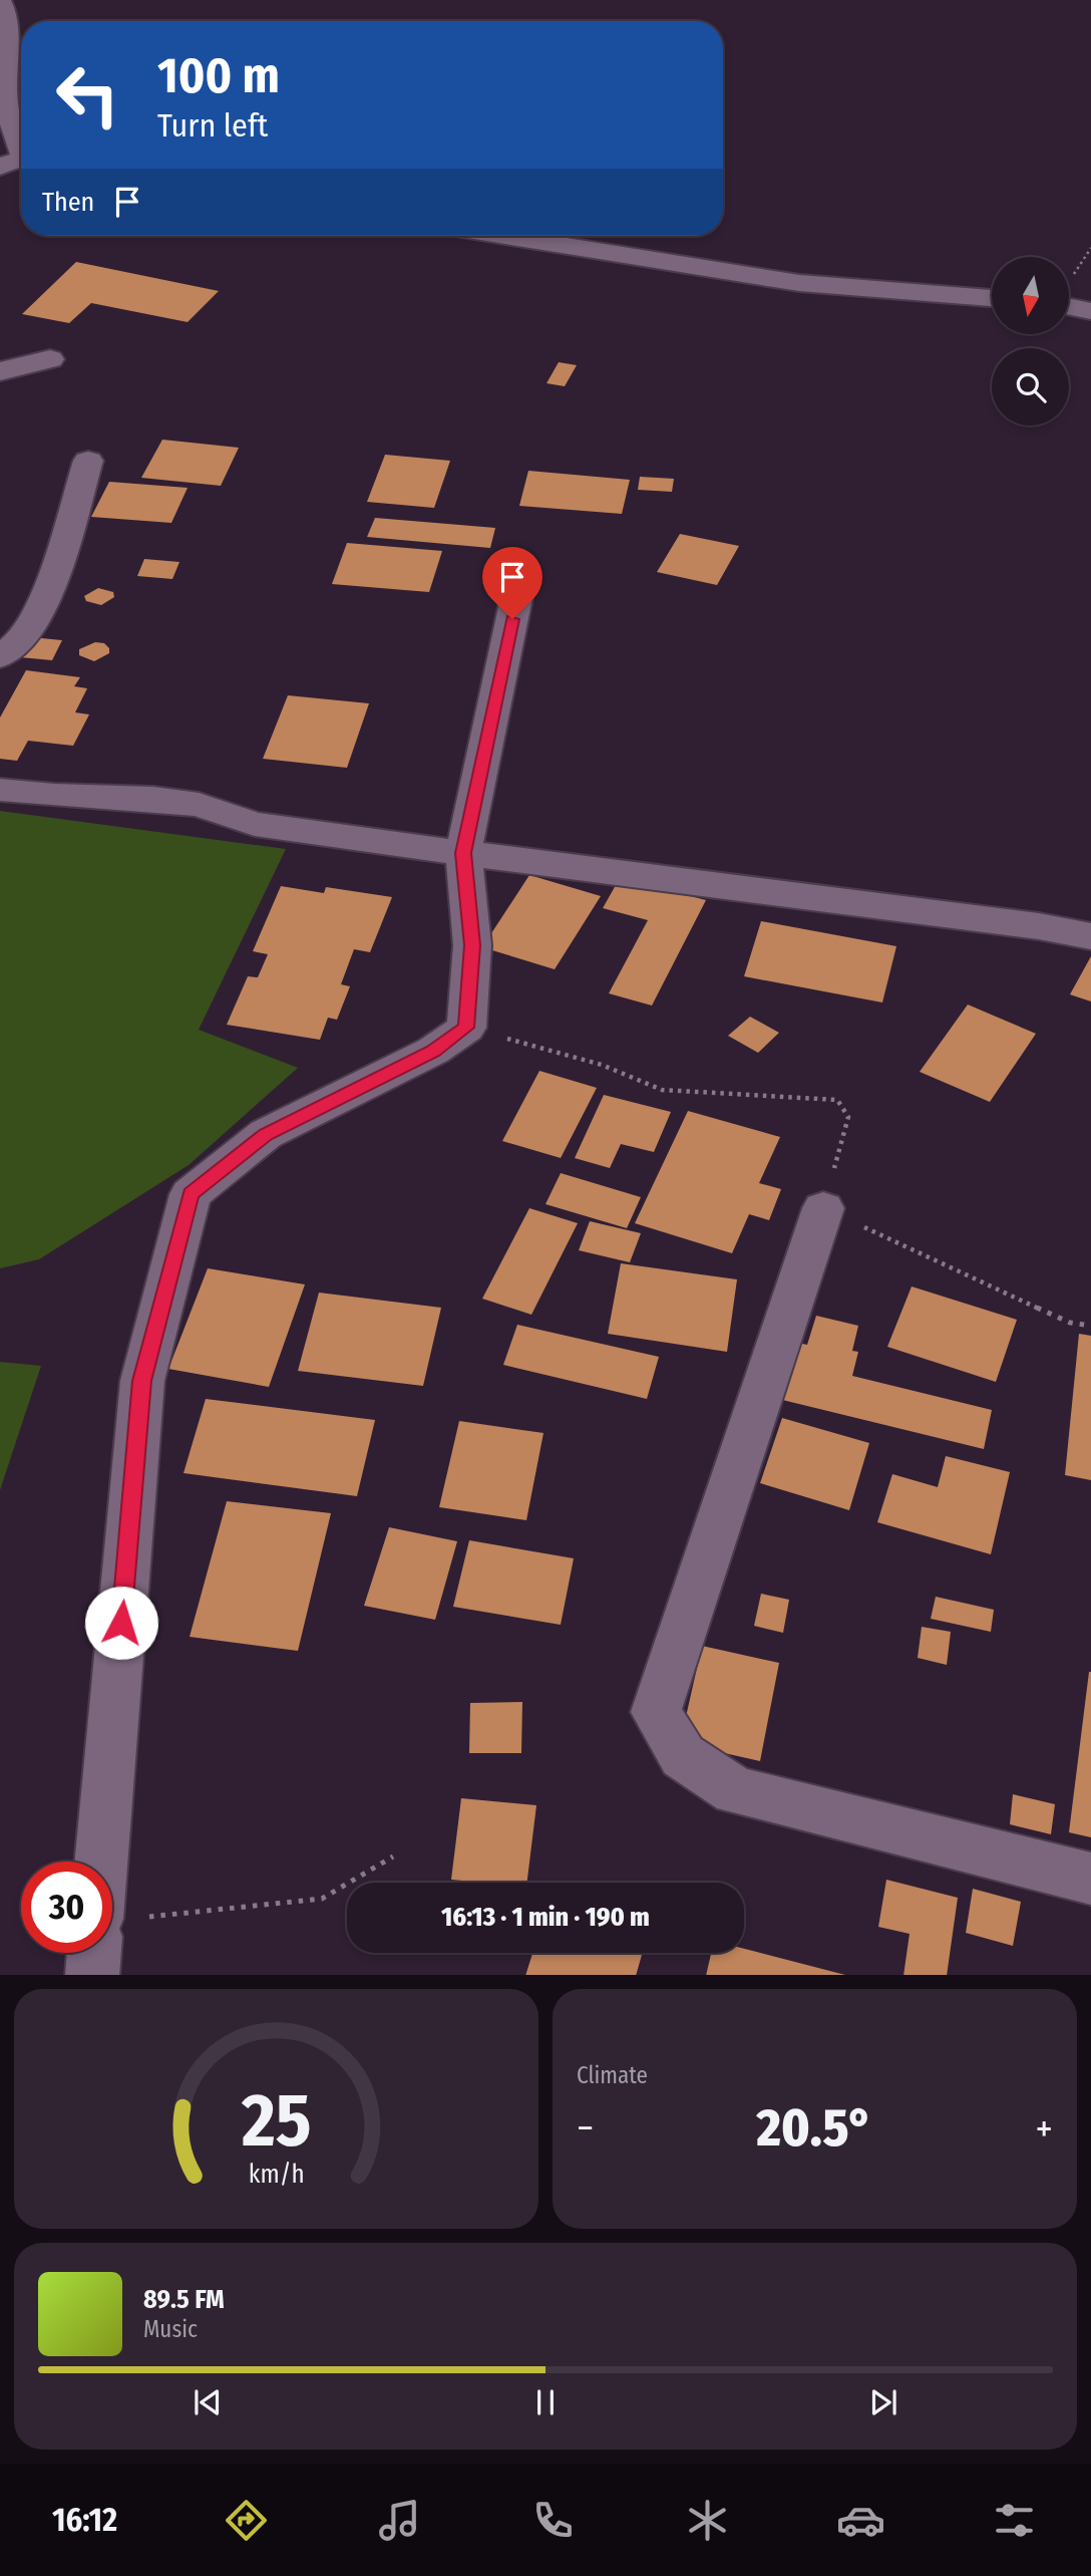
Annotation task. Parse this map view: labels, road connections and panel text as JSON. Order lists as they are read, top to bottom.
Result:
{
  "north": "bottom",
  "page": {
    "turn": ["100 m", "Turn left"],
    "then": "Then",
    "limit": "30",
    "trip": "16:13 · 1 min · 190 m",
    "tile": "Climate",
    "heat": ["−", "20.5°", "+"],
    "song": ["89.5 FM", "Music"],
    "tabs": "16:12",
    "gauge": ["25", "km/h"]
  }
}
